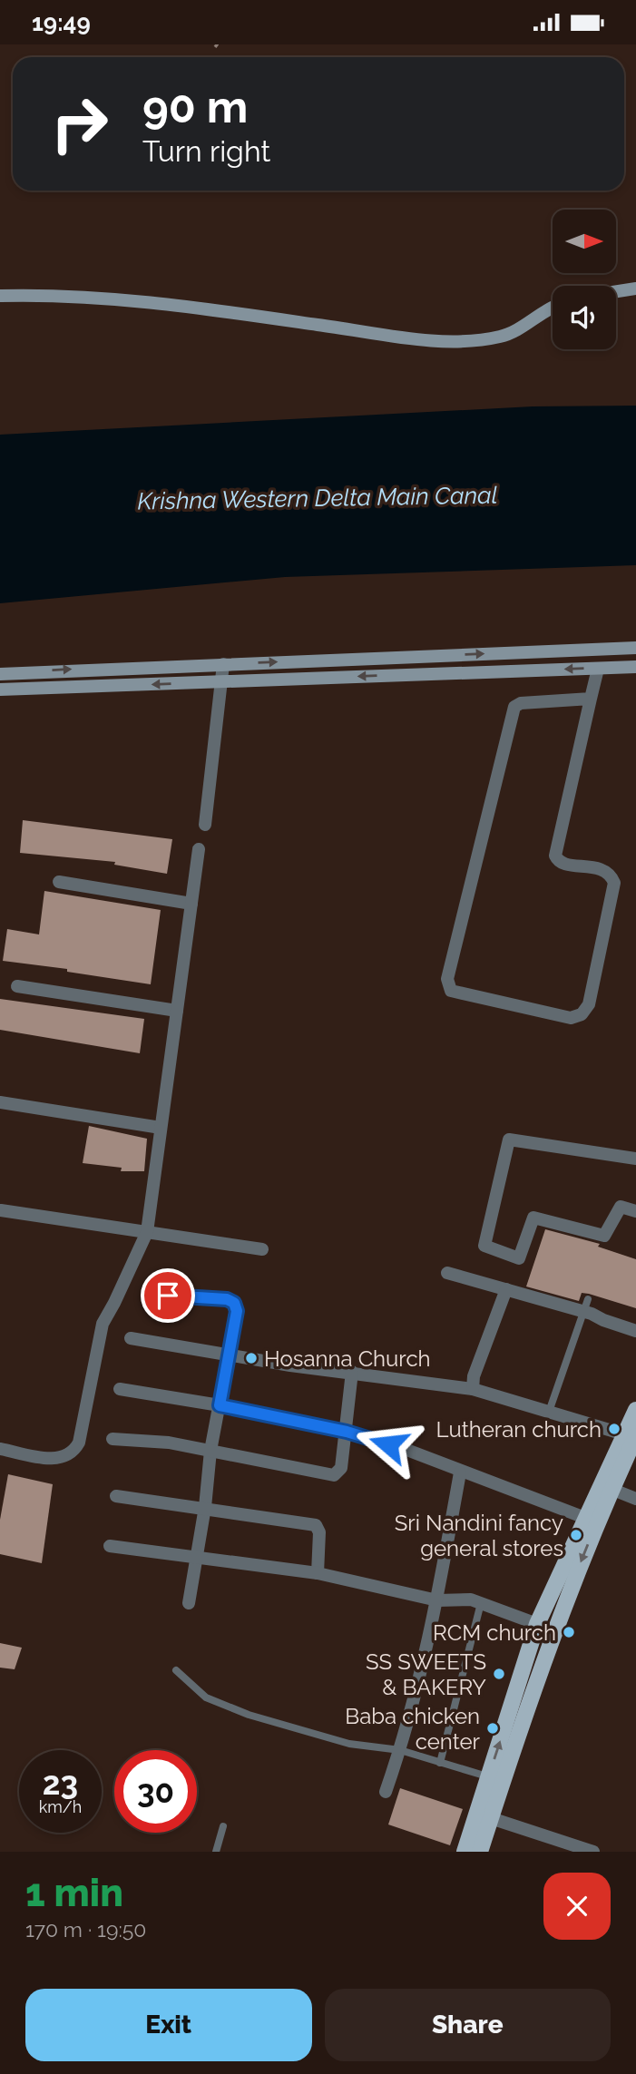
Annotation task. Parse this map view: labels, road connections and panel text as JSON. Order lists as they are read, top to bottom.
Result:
{
  "water": ["Krishna Western Delta Main Canal"],
  "places": [
    "Hosanna Church",
    "Lutheran church",
    "Sri Nandini fancy general stores",
    "RCM church",
    "SS SWEETS & BAKERY",
    "Baba chicken center"
  ],
  "north": "right",
  "page": {
    "status": "19:49",
    "turn": ["90 m", "Turn right"],
    "speed": "23 km/h",
    "limit": "30",
    "heading": ["1 min", "170 m · 19:50"],
    "buttons": ["Exit", "Share"]
  }
}
